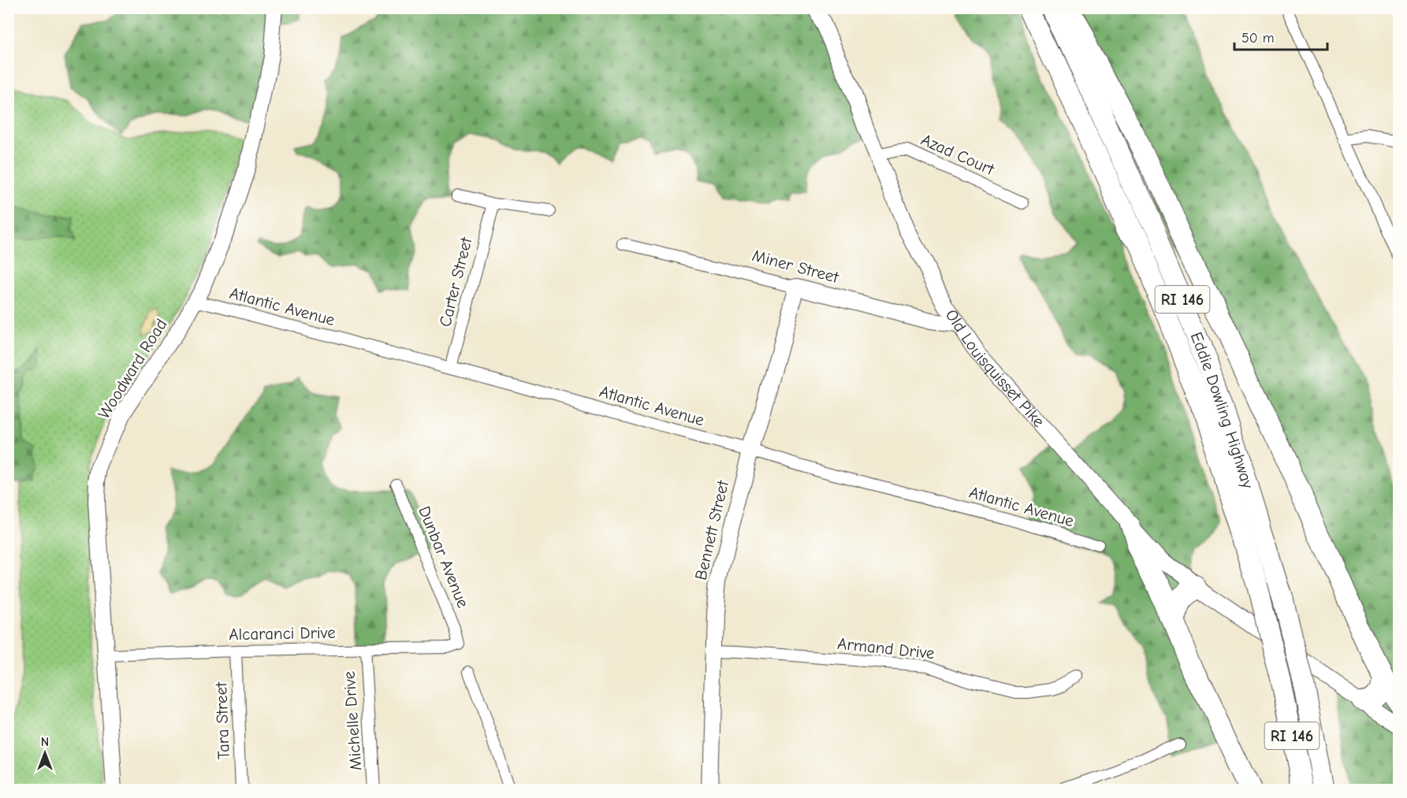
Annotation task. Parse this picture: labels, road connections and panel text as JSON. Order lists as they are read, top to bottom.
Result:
{
  "streets": {
    "highway": ["RI 146", "Eddie Dowling Highway"],
    "street": [
      "Azad Court",
      "Miner Street",
      "Carter Street",
      "Atlantic Avenue",
      "Old Louisquisset Pike",
      "Woodward Road",
      "Bennett Street",
      "Dunbar Avenue",
      "Alcaranci Drive",
      "Armand Drive",
      "Tara Street",
      "Michelle Drive"
    ]
  },
  "crossings": [
    ["Azad Court", "Old Louisquisset Pike"],
    ["Miner Street", "Old Louisquisset Pike"],
    ["Miner Street", "Bennett Street"],
    ["Carter Street", "Atlantic Avenue"],
    ["Atlantic Avenue", "Woodward Road"],
    ["Atlantic Avenue", "Bennett Street"],
    ["Woodward Road", "Alcaranci Drive"],
    ["Bennett Street", "Armand Drive"],
    ["Dunbar Avenue", "Alcaranci Drive"],
    ["Alcaranci Drive", "Tara Street"],
    ["Alcaranci Drive", "Michelle Drive"]
  ],
  "scale_bar": "50 m",
  "north": "top"
}
